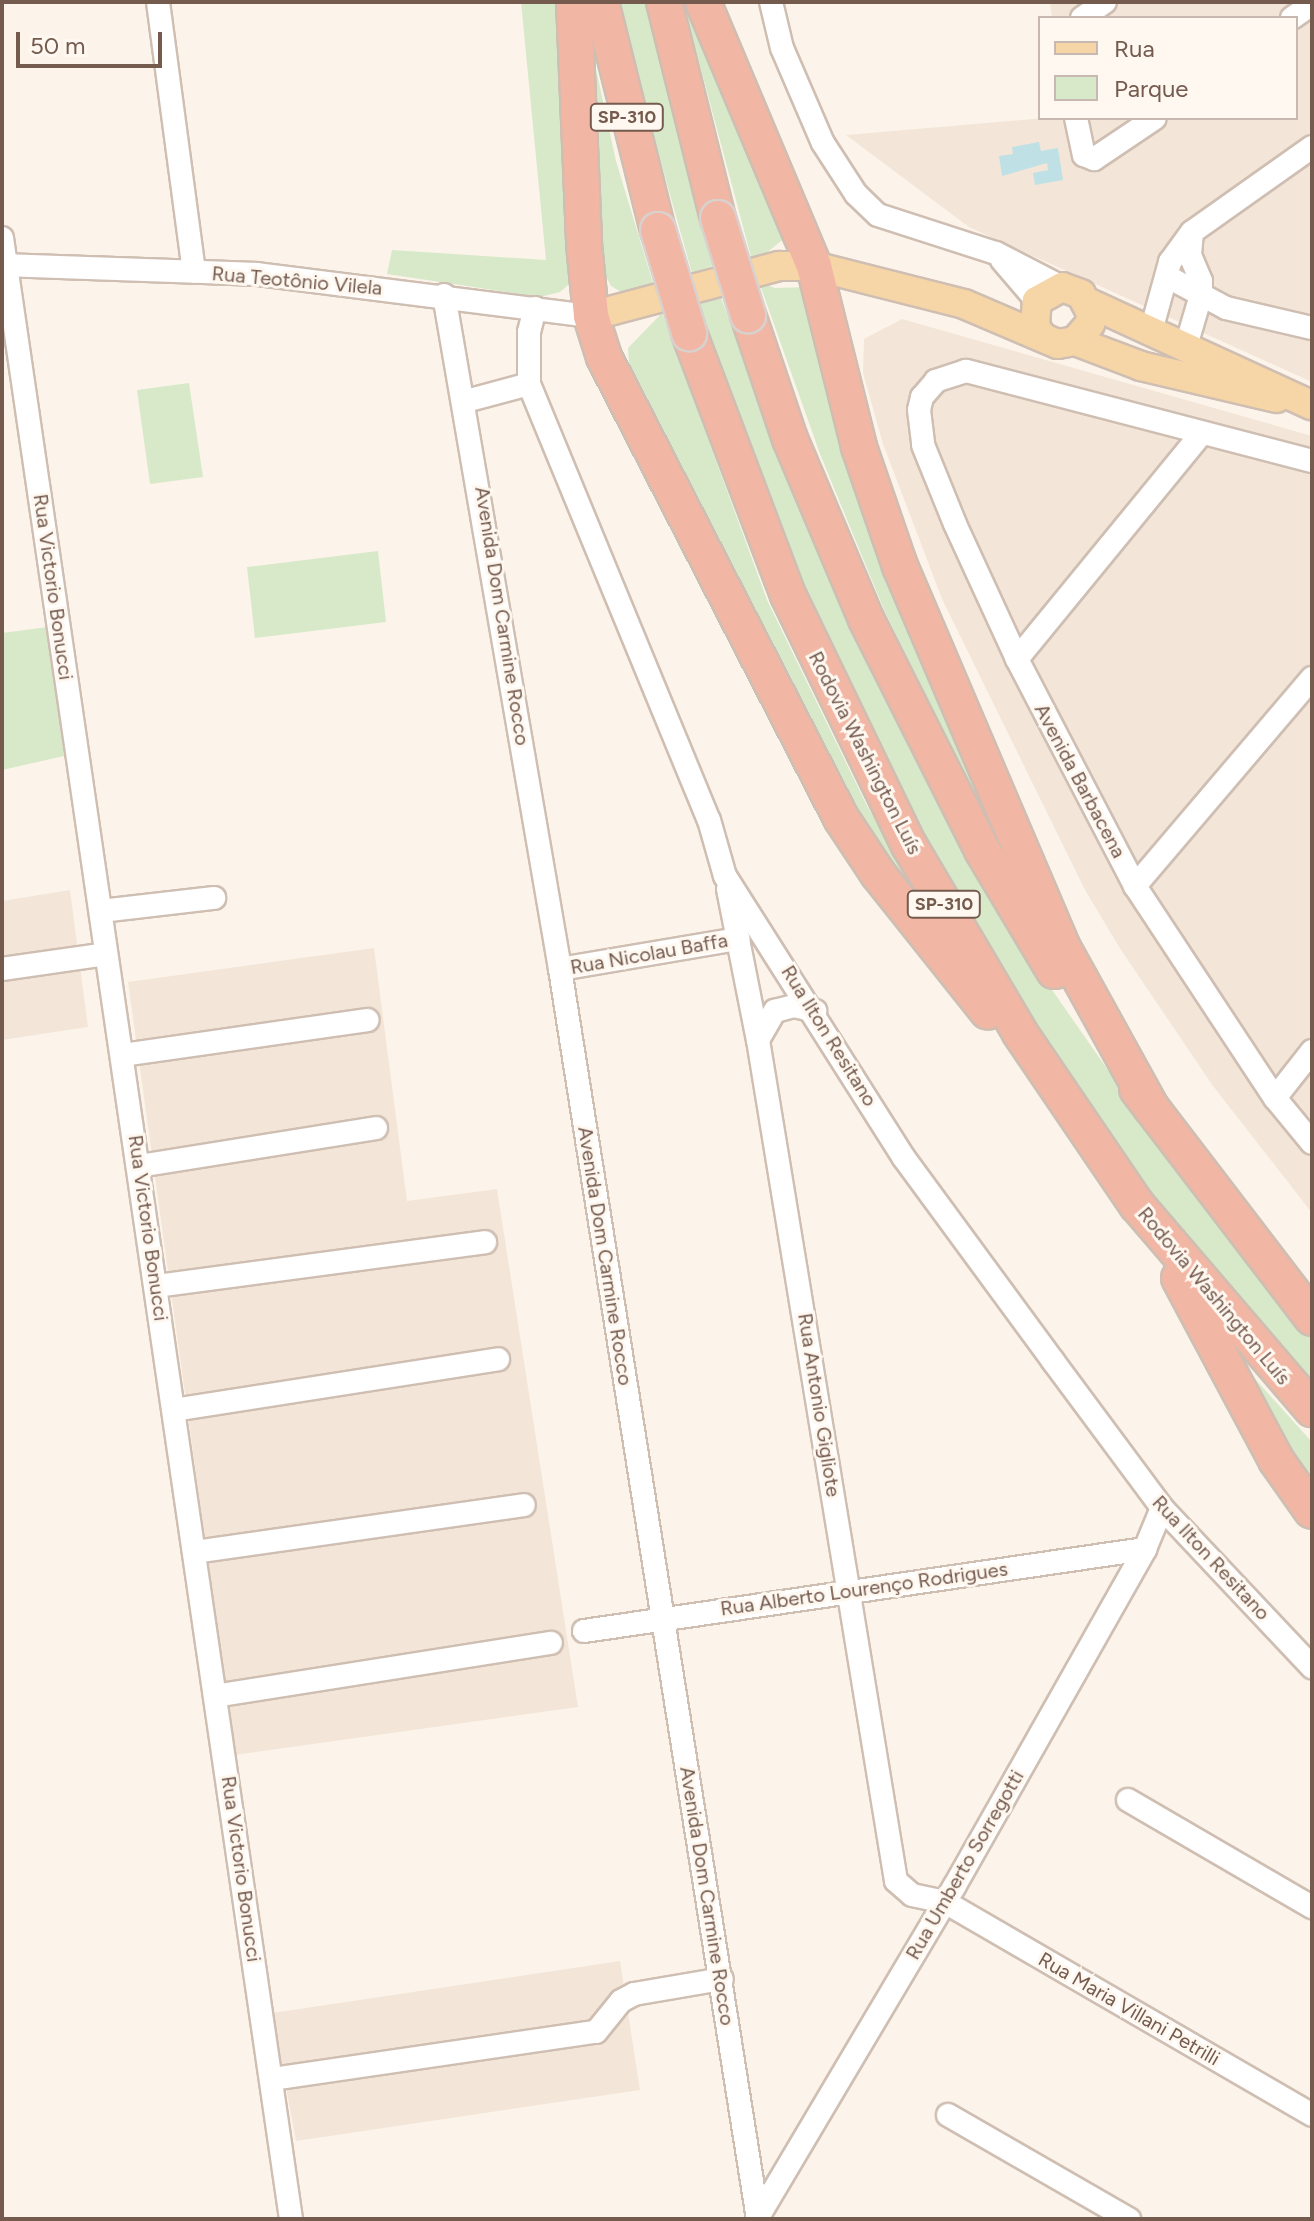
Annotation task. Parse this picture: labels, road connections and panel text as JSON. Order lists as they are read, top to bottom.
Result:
{
  "streets": {
    "highway": ["SP-310", "Rodovia Washington Luís"],
    "street": [
      "Rua Teotônio Vilela",
      "Rua Victorio Bonucci",
      "Avenida Dom Carmine Rocco",
      "Avenida Barbacena",
      "Rua Nicolau Baffa",
      "Rua Ilton Resitano",
      "Rua Antonio Gigliote",
      "Rua Alberto Lourenço Rodrigues",
      "Rua Umberto Sorregotti",
      "Rua Maria Villani Petrilli"
    ]
  },
  "crossings": [
    ["Rua Teotônio Vilela", "Rua Victorio Bonucci"],
    ["Rua Teotônio Vilela", "Avenida Dom Carmine Rocco"],
    ["Rua Teotônio Vilela", "Rua Ilton Resitano"],
    ["Avenida Dom Carmine Rocco", "Rua Nicolau Baffa"],
    ["Avenida Dom Carmine Rocco", "Rua Alberto Lourenço Rodrigues"],
    ["Avenida Dom Carmine Rocco", "Rua Umberto Sorregotti"],
    ["Rua Nicolau Baffa", "Rua Antonio Gigliote"],
    ["Rua Ilton Resitano", "Rua Antonio Gigliote"],
    ["Rua Ilton Resitano", "Rua Umberto Sorregotti"],
    ["Rua Antonio Gigliote", "Rua Alberto Lourenço Rodrigues"],
    ["Rua Antonio Gigliote", "Rua Umberto Sorregotti"],
    ["Rua Antonio Gigliote", "Rua Maria Villani Petrilli"],
    ["Rua Alberto Lourenço Rodrigues", "Rua Umberto Sorregotti"],
    ["Rua Umberto Sorregotti", "Rua Maria Villani Petrilli"]
  ],
  "legend": ["Rua", "Parque"],
  "scale_bar": "50 m"
}
